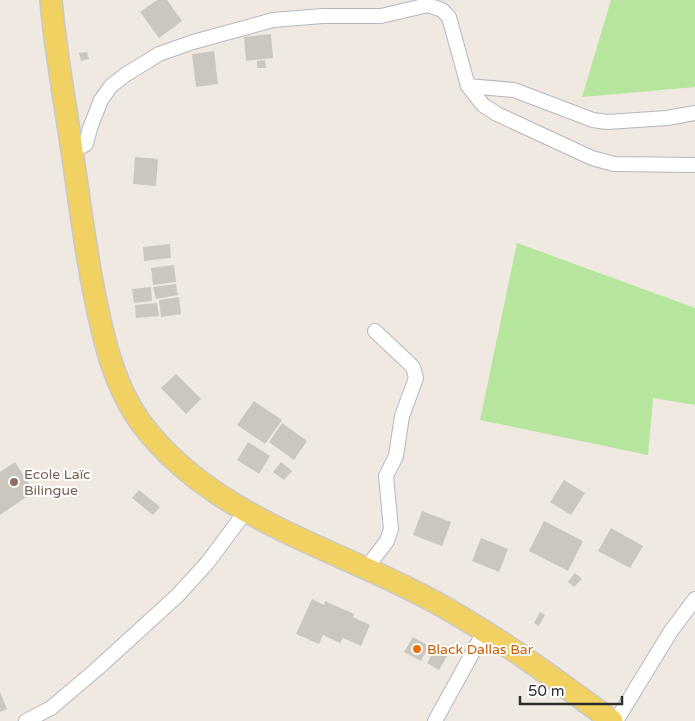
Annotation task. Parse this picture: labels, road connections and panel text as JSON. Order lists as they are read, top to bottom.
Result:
{
  "places": ["Ecole Laïc Bilingue", "Black Dallas Bar"],
  "scale_bar": "50 m"
}
